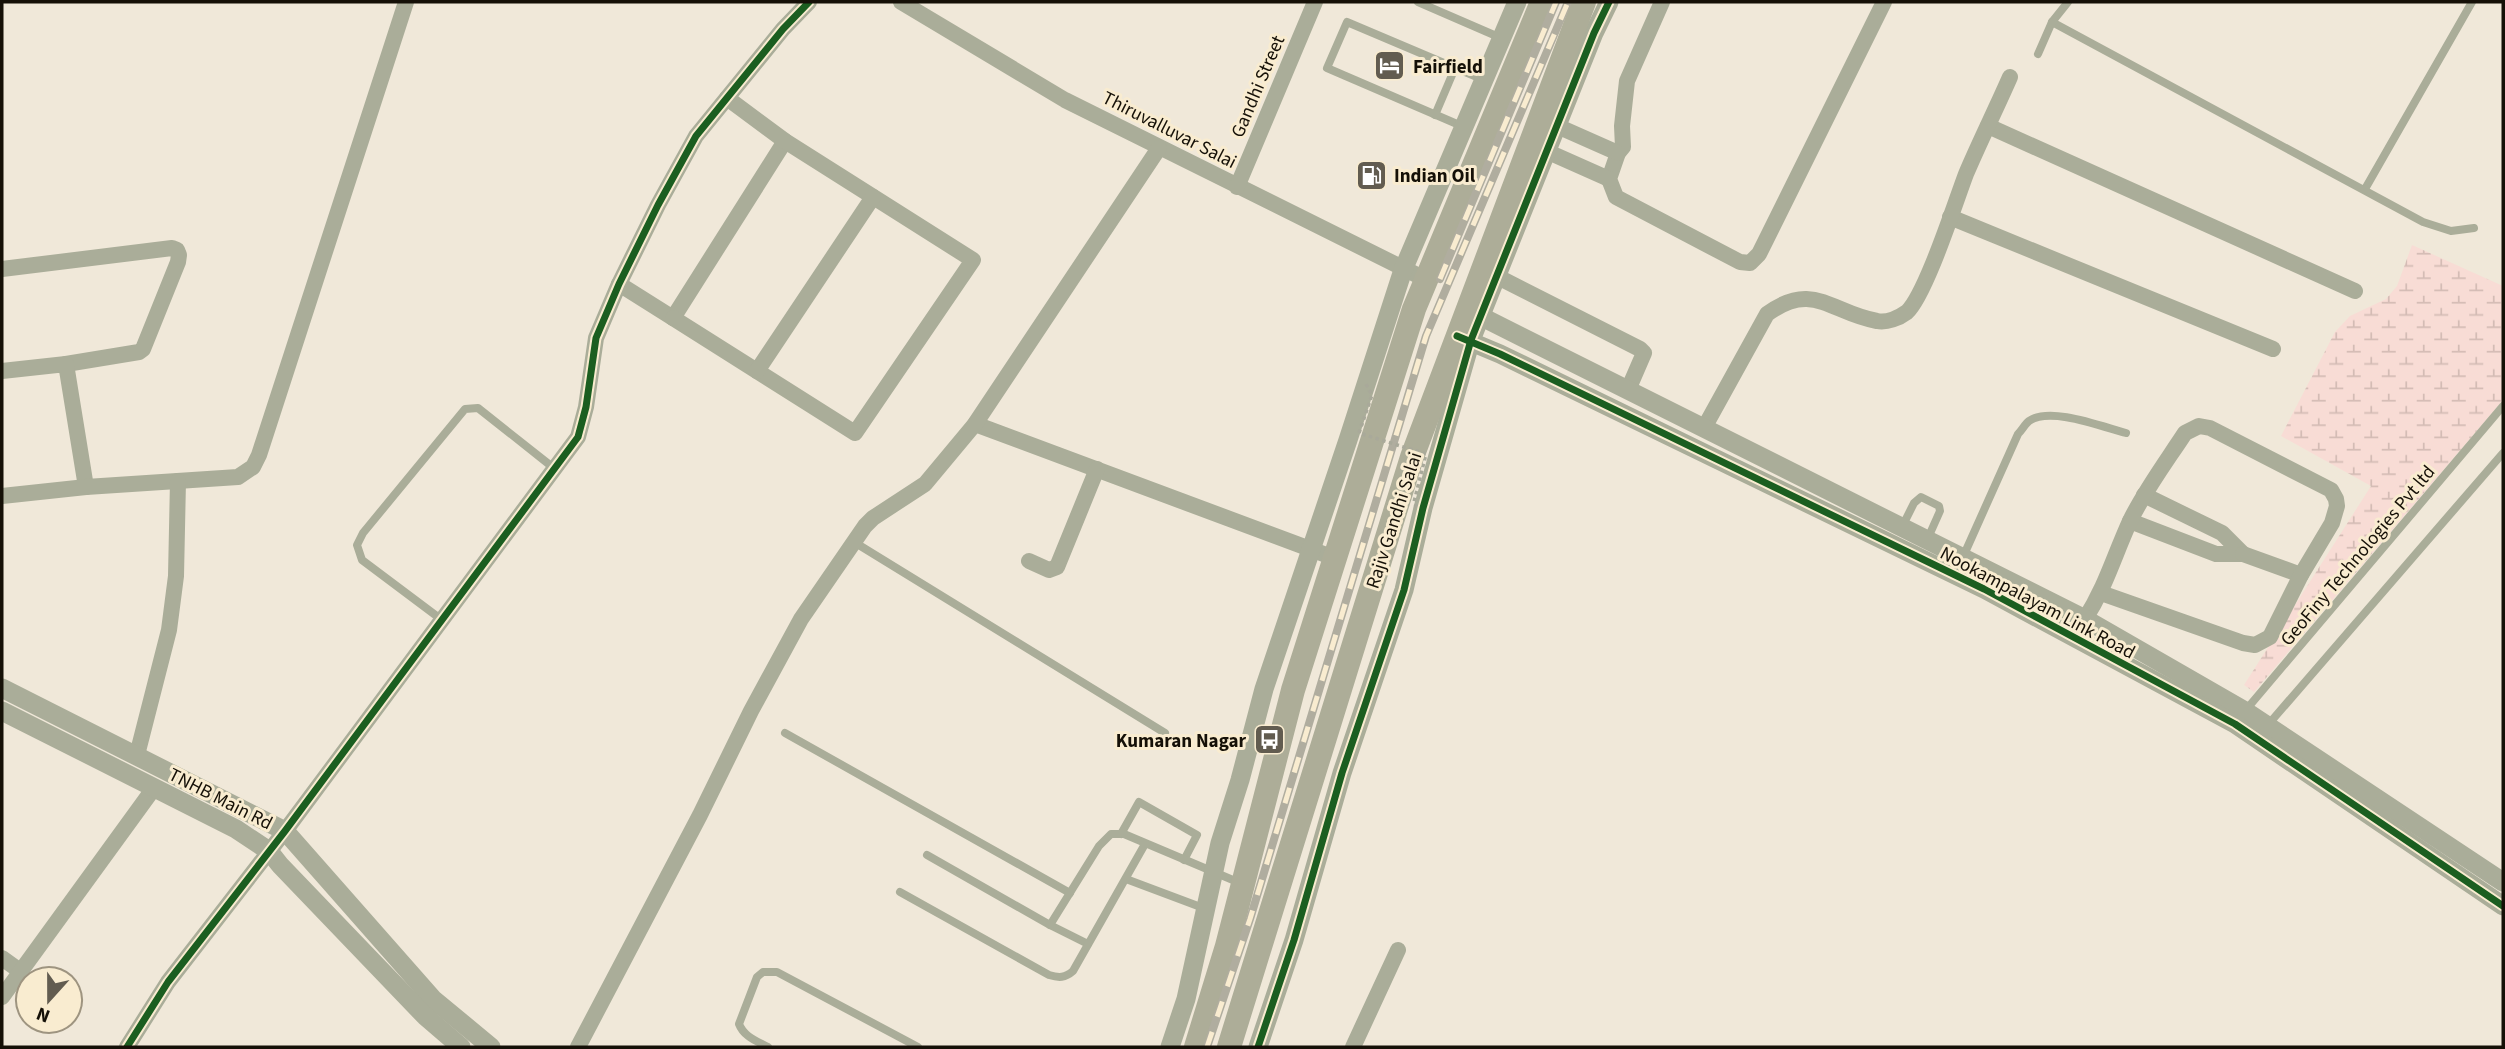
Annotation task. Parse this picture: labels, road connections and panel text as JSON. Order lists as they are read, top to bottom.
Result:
{
  "streets": {
    "main road": ["Rajiv Gandhi Salai"],
    "street": [
      "Gandhi Street",
      "Thiruvalluvar Salai",
      "Nookampalayam Link Road",
      "TNHB Main Rd"
    ],
    "lane": ["GeoFiny Technologies Pvt ltd"]
  },
  "crossings": [
    ["Gandhi Street", "Thiruvalluvar Salai"],
    ["Rajiv Gandhi Salai", "Nookampalayam Link Road"],
    ["GeoFiny Technologies Pvt ltd", "Nookampalayam Link Road"]
  ],
  "places": {
    "hotel": ["Fairfield"],
    "fuel station": ["Indian Oil"],
    "bus stop": ["Kumaran Nagar"]
  },
  "north": "bottom"
}
